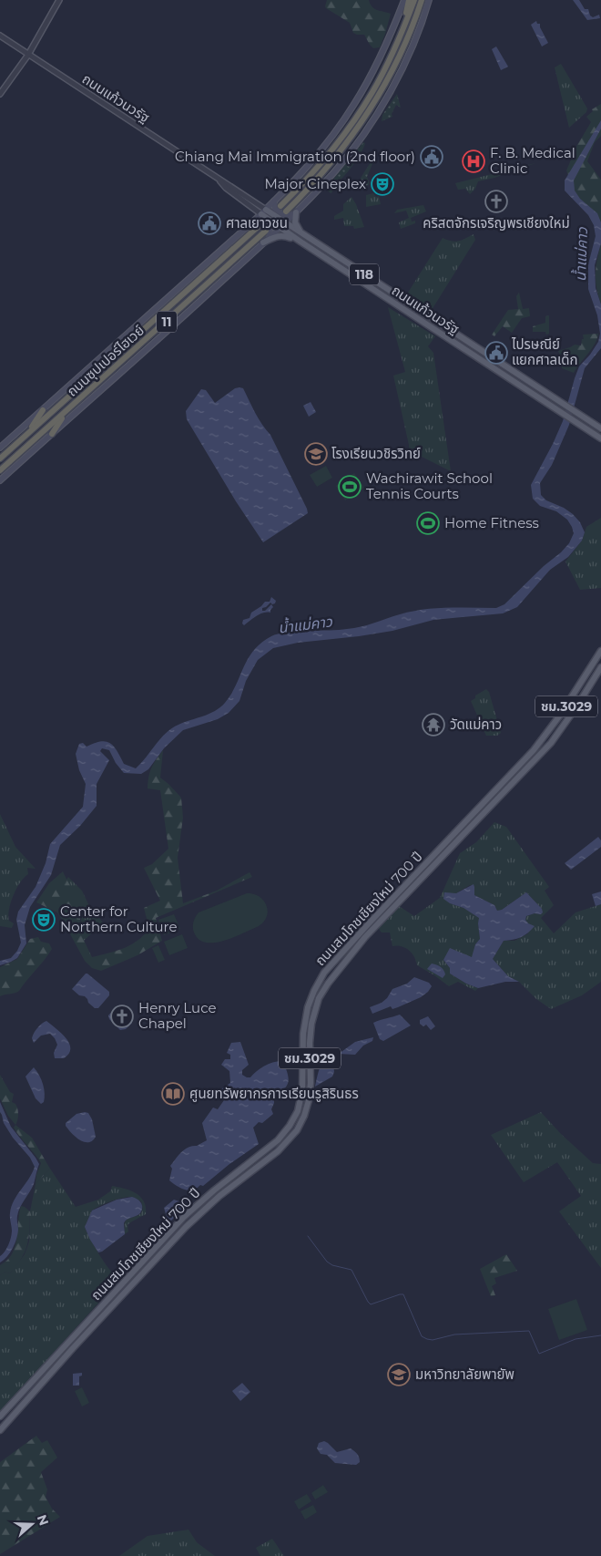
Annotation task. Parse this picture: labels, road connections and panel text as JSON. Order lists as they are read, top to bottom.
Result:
{
  "streets": {
    "highway": ["11", "ถนนซุปเปอร์ไฮเวย์"],
    "main road": [
      "ถนนแก้วนวรัฐ",
      "118",
      "ชม.3029",
      "ถนนสมโภชเชียงใหม่ 700 ปี"
    ]
  },
  "water": ["น้ำแม่คาว"],
  "places": {
    "public building": ["Chiang Mai Immigration (2nd floor)", "ศาลเยาวชน", "ไปรษณีย์ แยกศาลเด็ก"],
    "hospital": ["F. B. Medical Clinic"],
    "theatre": ["Major Cineplex", "Center for Northern Culture"],
    "church": ["คริสตจักรเจริญพรเชียงใหม่", "Henry Luce Chapel"],
    "school or university": ["โรงเรียนวชิรวิทย์", "มหาวิทยาลัยพายัพ"],
    "sports": ["Wachirawit School Tennis Courts", "Home Fitness"],
    "temple": ["วัดแม่คาว"],
    "library": ["ศูนยทรัพยากรการเรียนรูสิรินธร"]
  },
  "north": "right"
}
